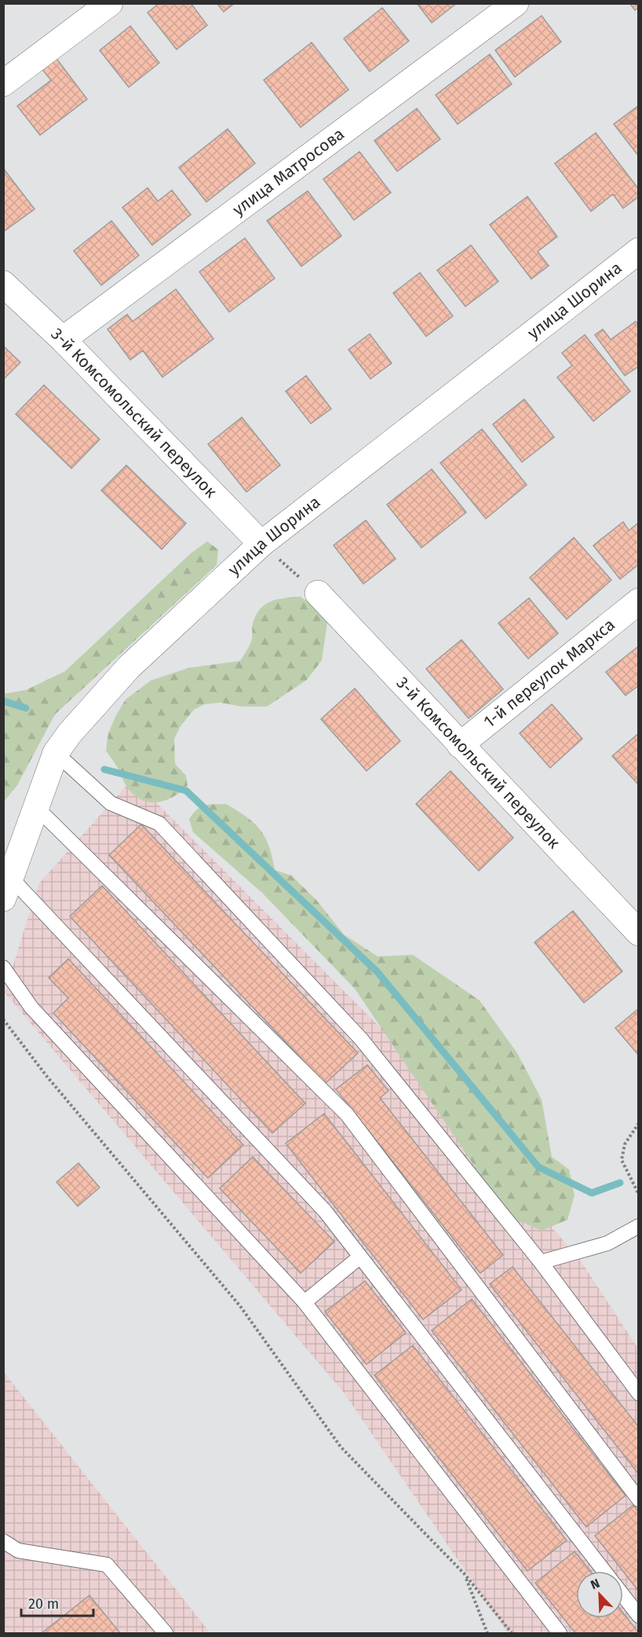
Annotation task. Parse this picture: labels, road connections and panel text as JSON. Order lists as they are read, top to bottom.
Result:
{
  "streets": {
    "street": [
      "улица Матросова",
      "улица Шорина",
      "3-й Комсомольский переулок",
      "1-й переулок Маркса"
    ]
  },
  "crossings": [
    ["улица Матросова", "3-й Комсомольский переулок"],
    ["улица Шорина", "3-й Комсомольский переулок"],
    ["3-й Комсомольский переулок", "1-й переулок Маркса"]
  ],
  "scale_bar": "20 m",
  "north": "top left"
}
